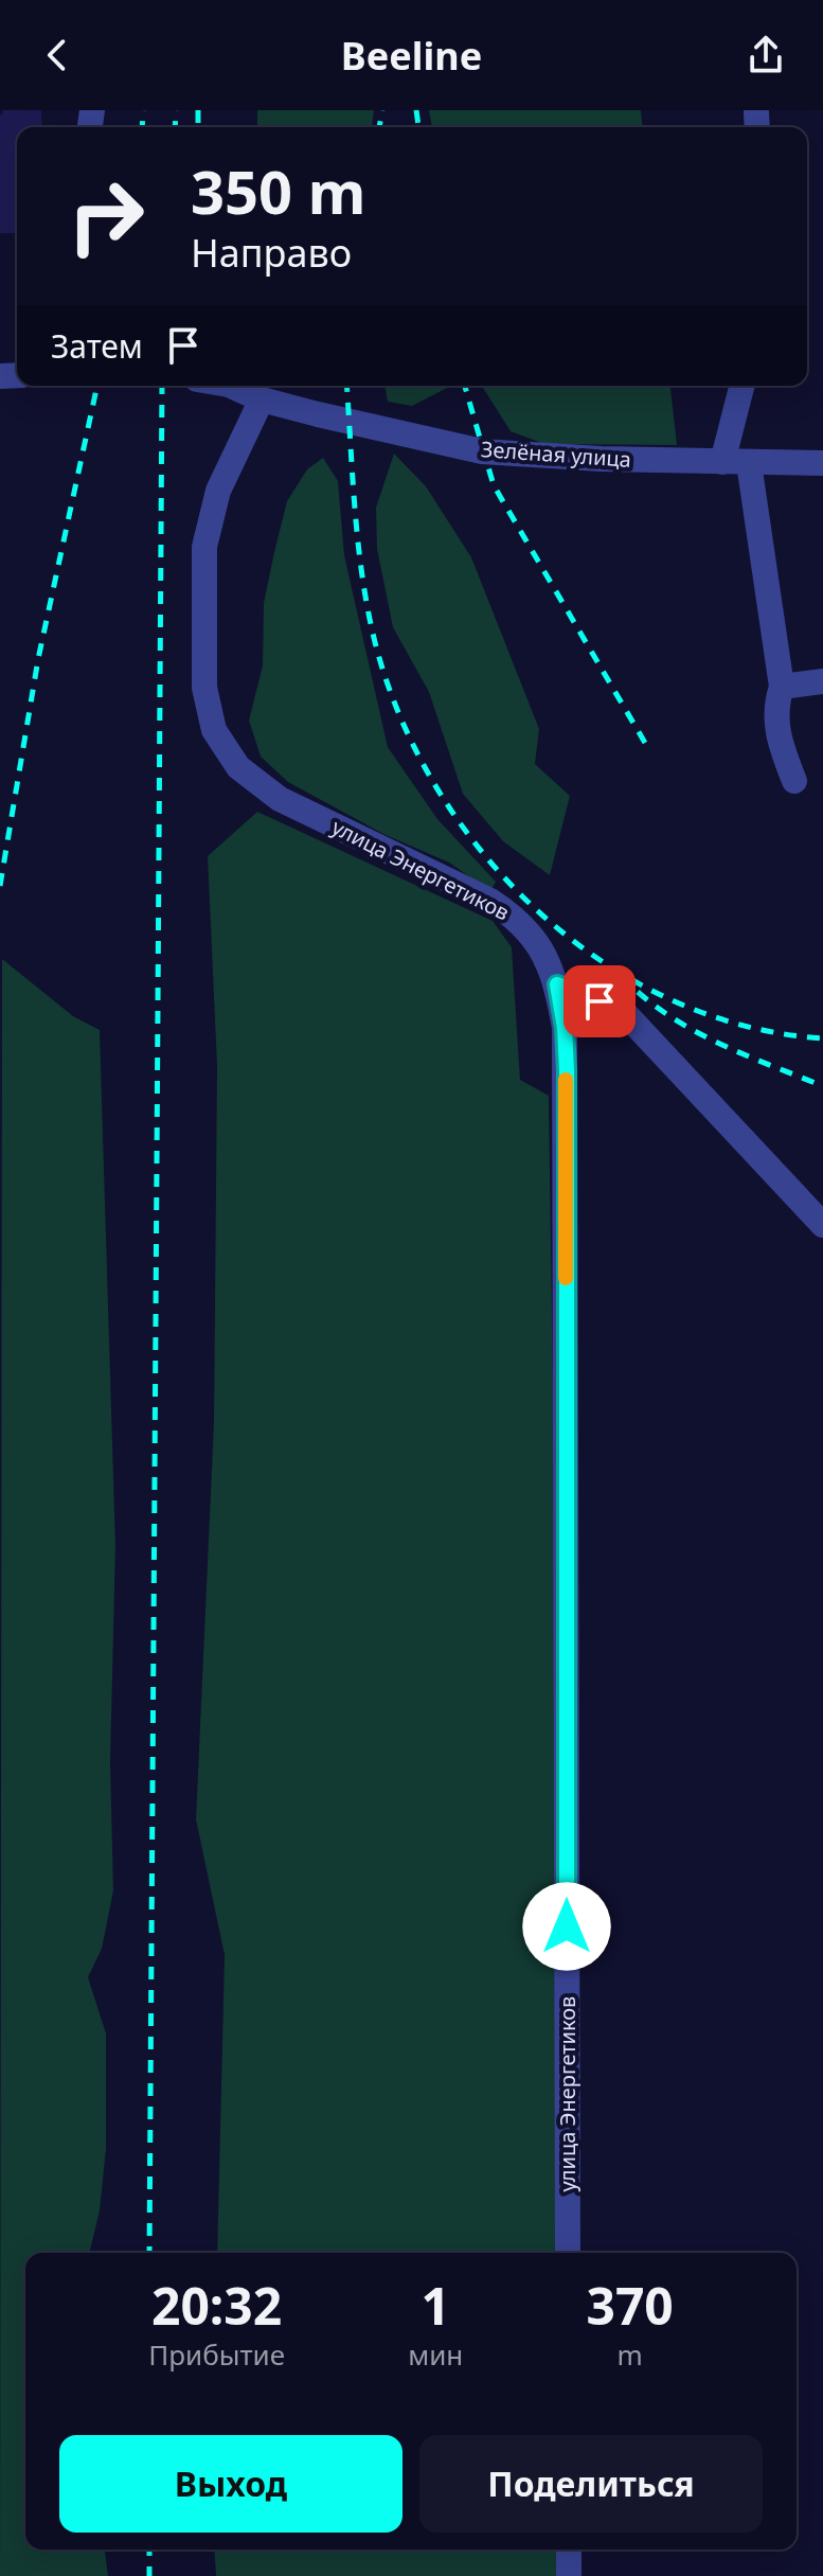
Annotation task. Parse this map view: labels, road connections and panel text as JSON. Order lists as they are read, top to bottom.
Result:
{
  "streets": {
    "street": ["Зелёная улица", "улица Энергетиков"]
  },
  "crossings": [
    ["Зелёная улица", "улица Энергетиков"]
  ],
  "page": {
    "header": "Beeline",
    "turn": ["350 m", "Направо"],
    "then": "Затем",
    "eta": [
      "20:32",
      "Прибытие",
      "1",
      "мин",
      "370",
      "m"
    ],
    "buttons": ["Выход", "Поделиться"]
  }
}
